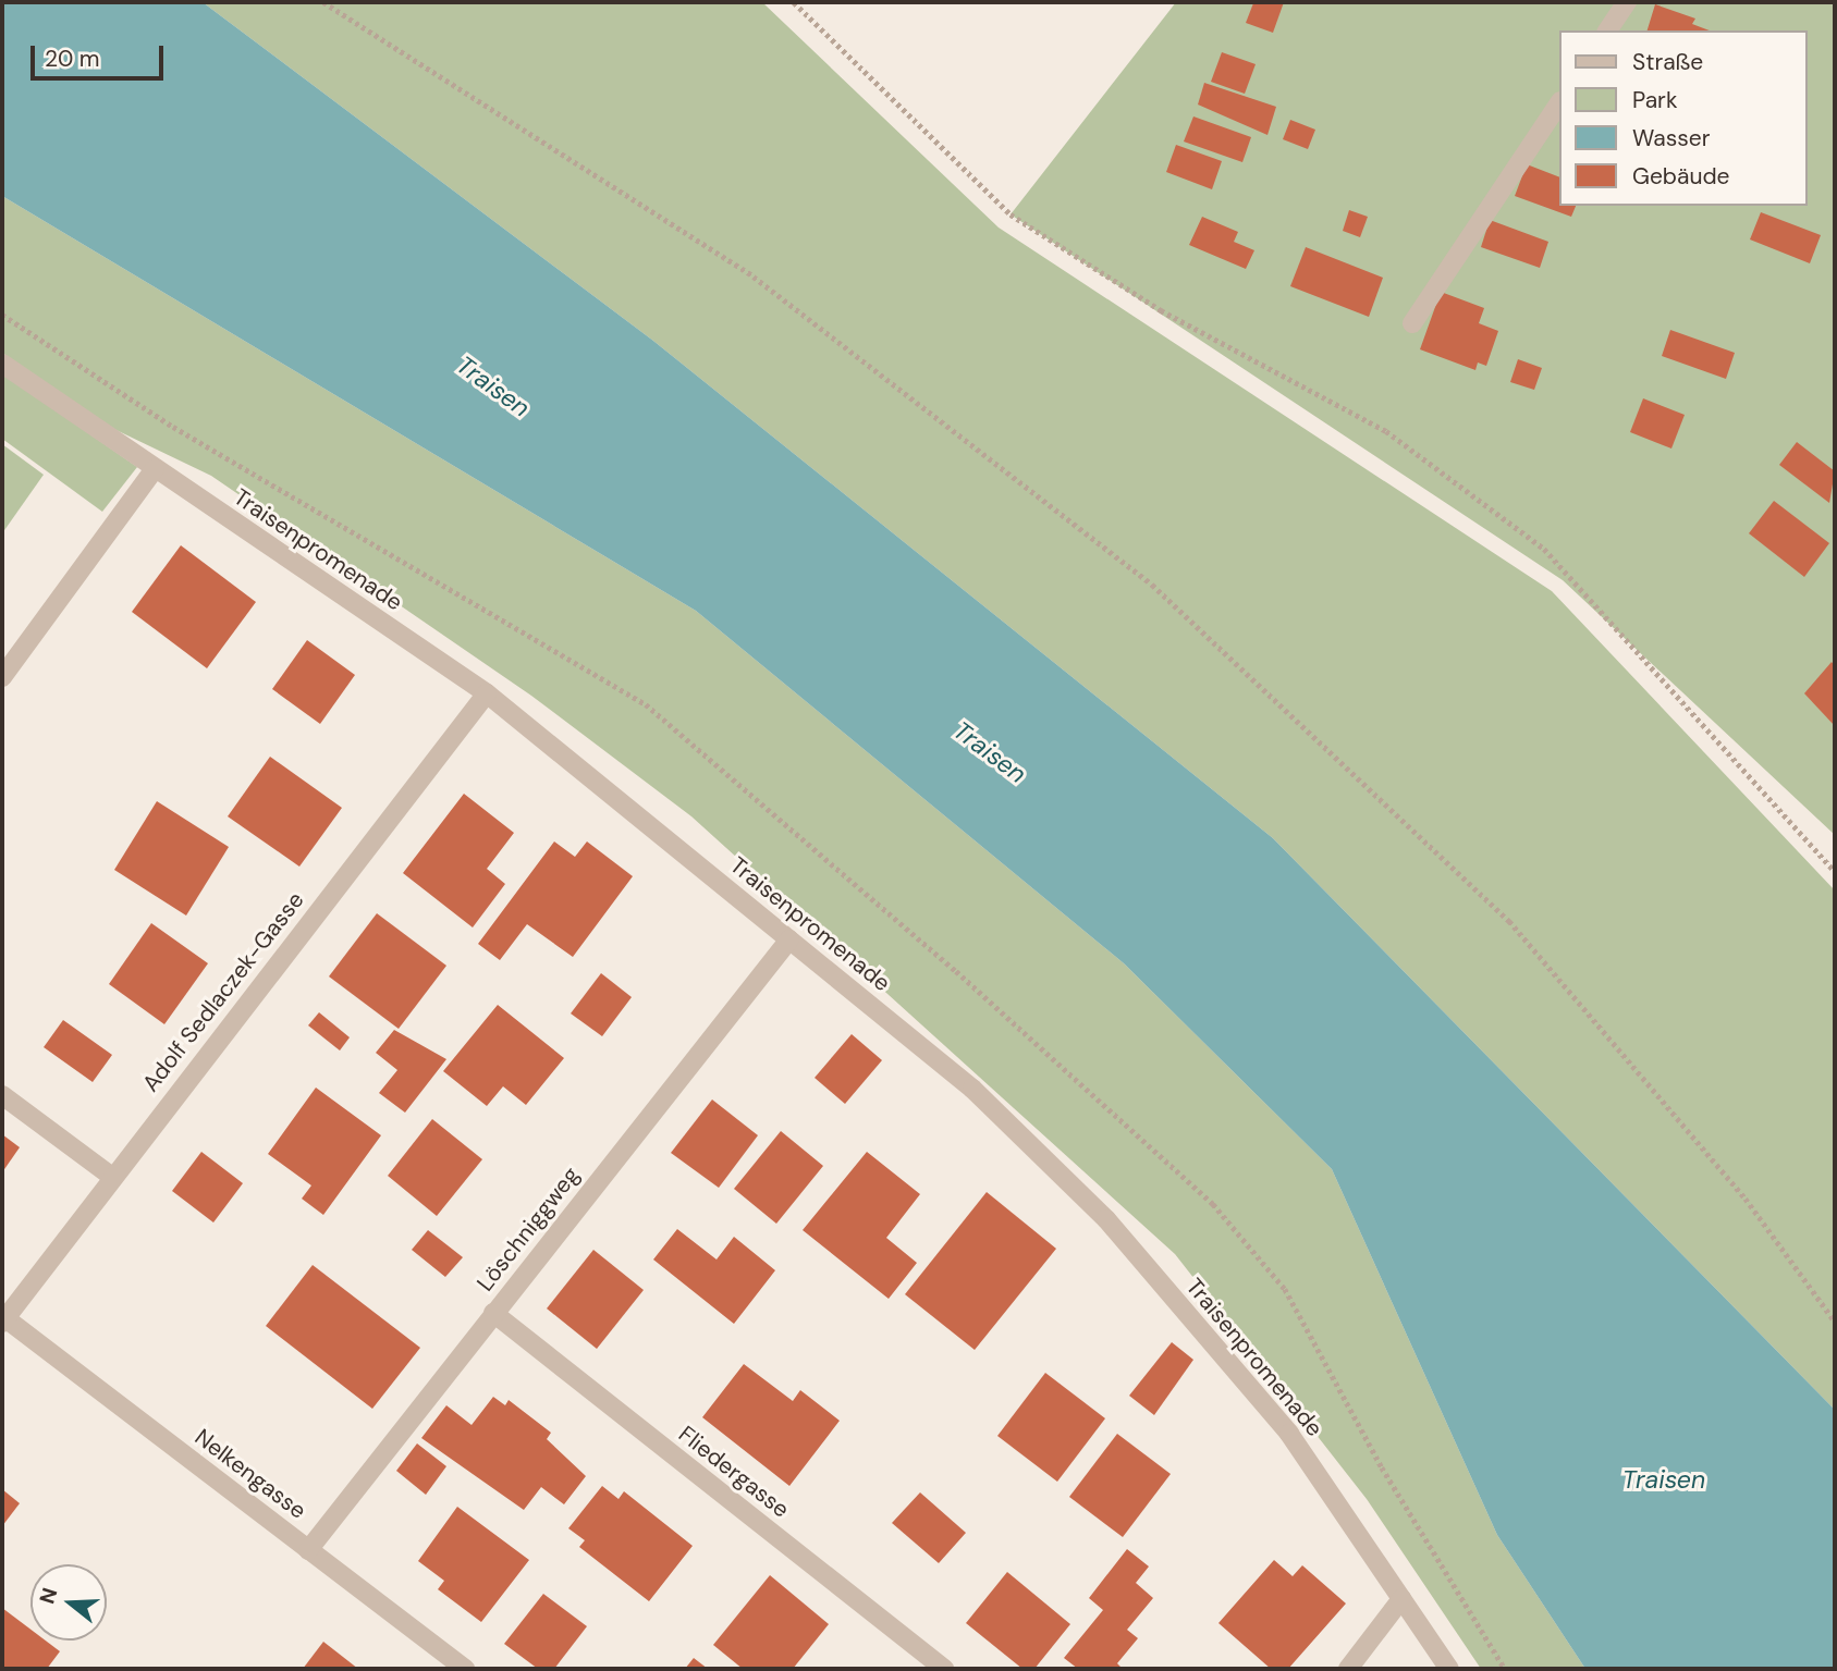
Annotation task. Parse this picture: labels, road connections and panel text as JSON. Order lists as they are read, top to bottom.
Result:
{
  "streets": {
    "street": [
      "Traisenpromenade",
      "Adolf Sedlaczek-Gasse",
      "Löschniggweg",
      "Fliedergasse",
      "Nelkengasse"
    ]
  },
  "crossings": [
    ["Traisenpromenade", "Adolf Sedlaczek-Gasse"],
    ["Traisenpromenade", "Löschniggweg"],
    ["Adolf Sedlaczek-Gasse", "Nelkengasse"],
    ["Löschniggweg", "Fliedergasse"],
    ["Löschniggweg", "Nelkengasse"]
  ],
  "water": ["Traisen"],
  "legend": [
    "Straße",
    "Park",
    "Wasser",
    "Gebäude"
  ],
  "scale_bar": "20 m",
  "north": "left"
}
